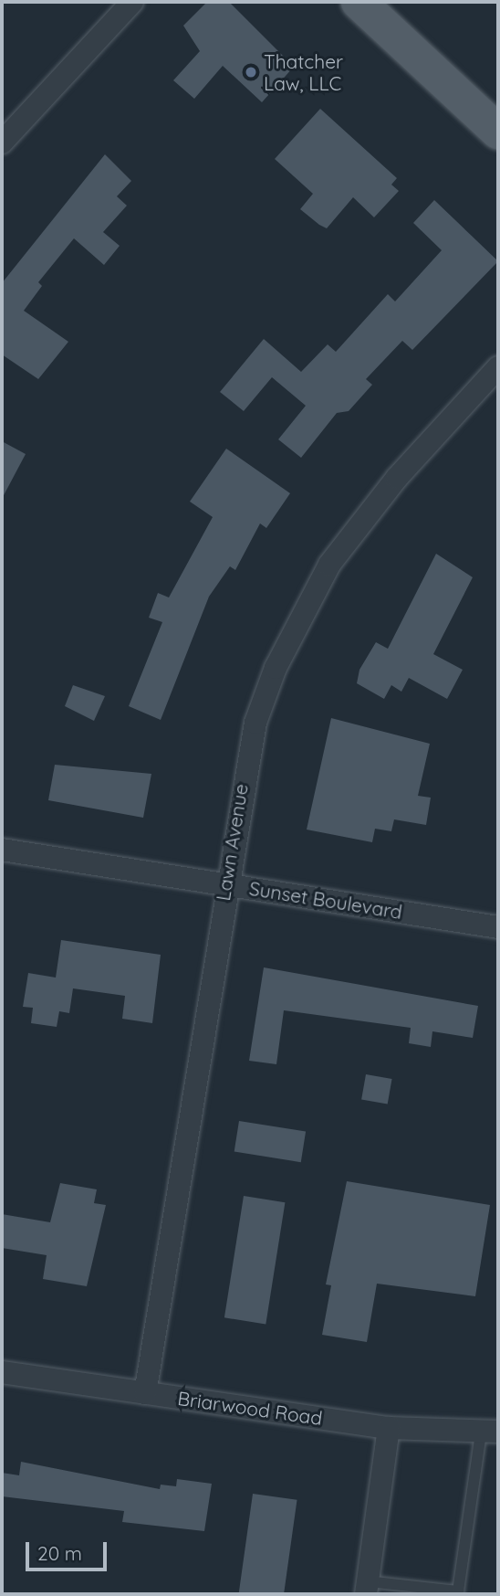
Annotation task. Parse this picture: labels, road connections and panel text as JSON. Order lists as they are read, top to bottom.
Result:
{
  "streets": {
    "street": ["Lawn Avenue", "Sunset Boulevard", "Briarwood Road"]
  },
  "crossings": [
    ["Lawn Avenue", "Sunset Boulevard"],
    ["Lawn Avenue", "Briarwood Road"]
  ],
  "places": ["Thatcher Law, LLC"],
  "scale_bar": "20 m"
}
